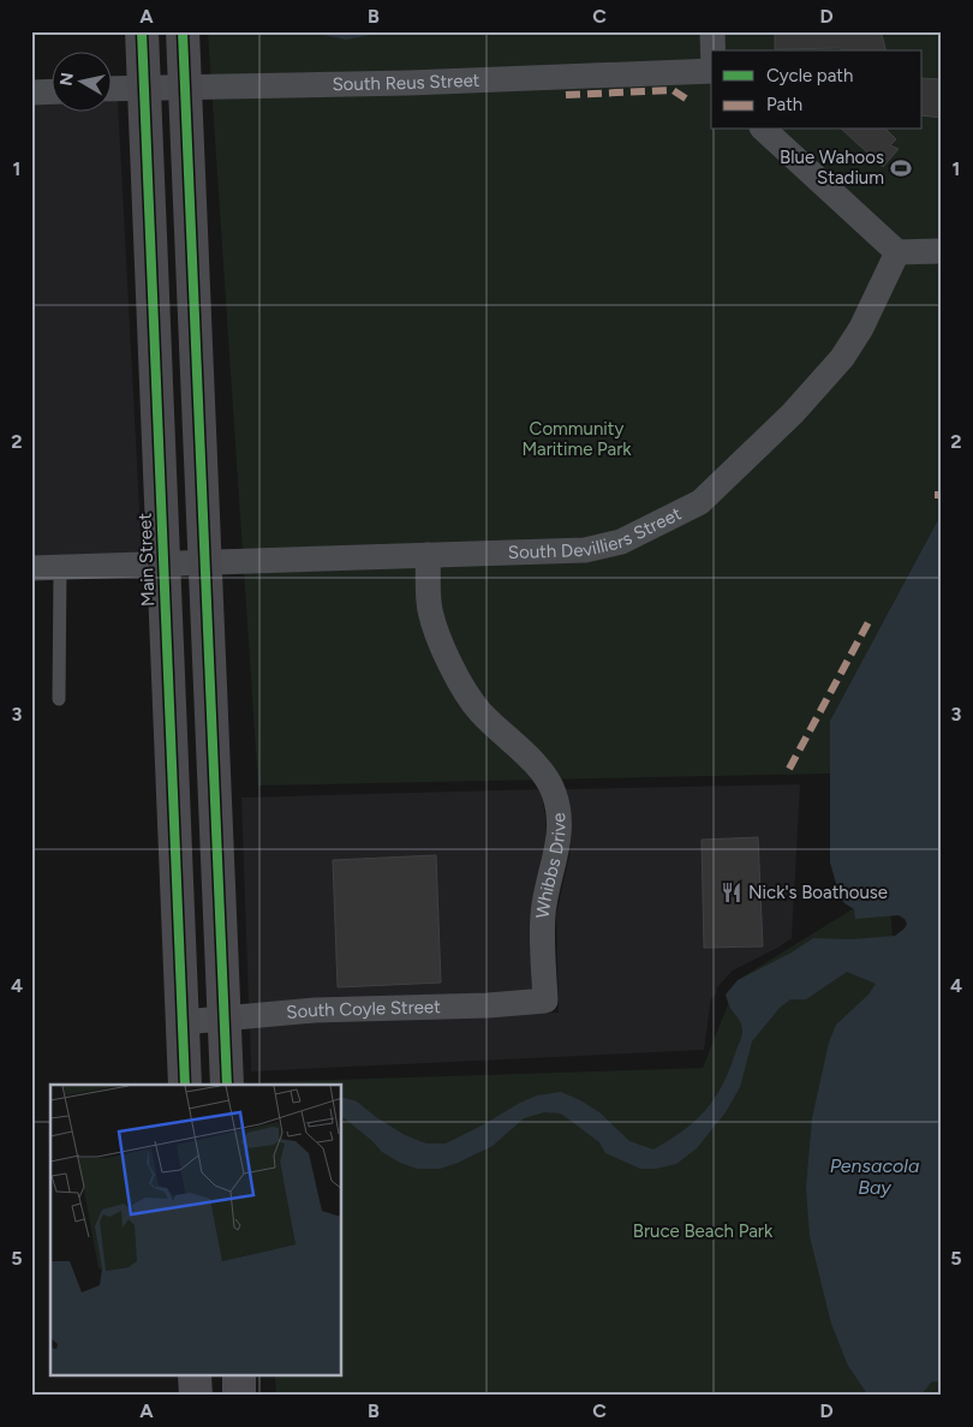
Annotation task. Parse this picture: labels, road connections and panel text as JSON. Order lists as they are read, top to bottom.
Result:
{
  "streets": {
    "main road": ["Main Street"],
    "street": [
      "South Reus Street",
      "South Devilliers Street",
      "Whibbs Drive",
      "South Coyle Street"
    ]
  },
  "crossings": [
    ["South Reus Street", "Main Street"],
    ["South Devilliers Street", "Main Street"],
    ["South Devilliers Street", "Whibbs Drive"],
    ["Main Street", "South Coyle Street"],
    ["Whibbs Drive", "South Coyle Street"]
  ],
  "water": ["Pensacola Bay"],
  "parks": ["Community Maritime Park", "Bruce Beach Park"],
  "places": {
    "sports": ["Blue Wahoos Stadium"],
    "restaurant": ["Nick's Boathouse"]
  },
  "legend": ["Cycle path", "Path"],
  "north": "left",
  "grid": {
    "columns": [
      "A",
      "B",
      "C",
      "D"
    ],
    "rows": [
      "1",
      "2",
      "3",
      "4",
      "5"
    ]
  }
}
